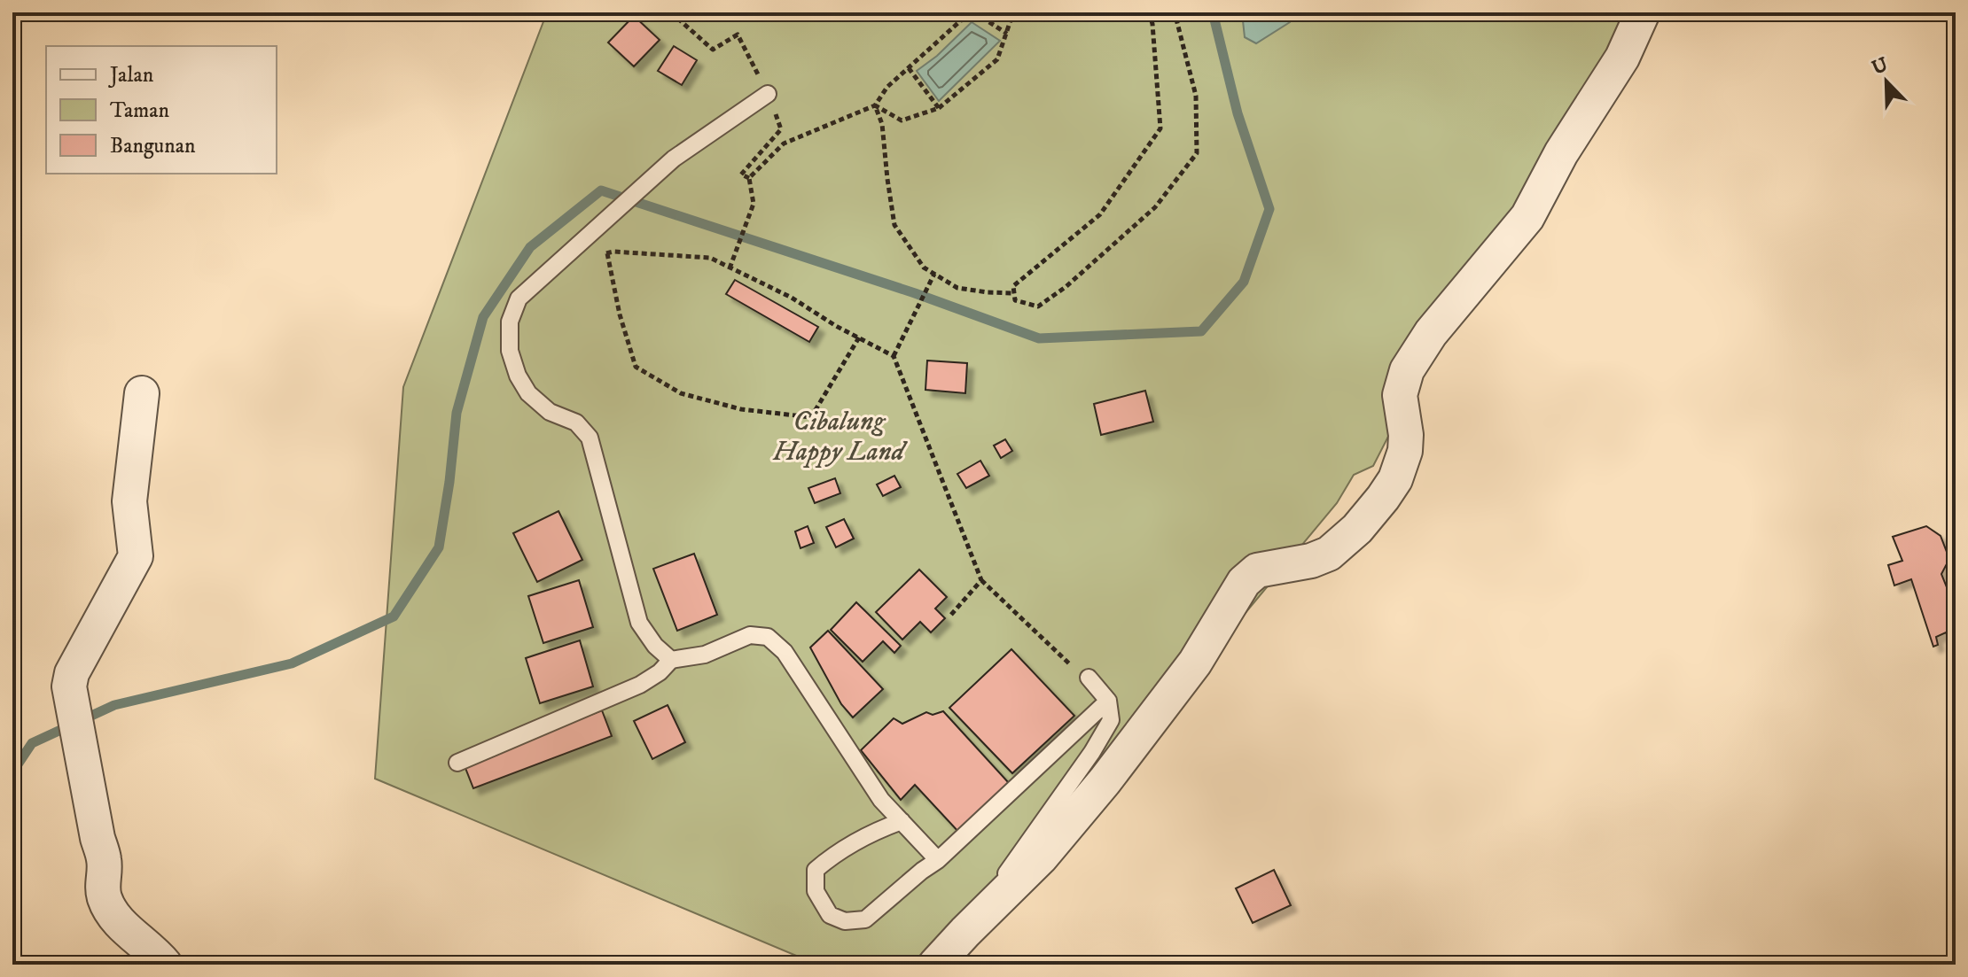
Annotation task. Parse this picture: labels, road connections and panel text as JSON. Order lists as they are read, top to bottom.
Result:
{
  "parks": ["Cibalung Happy Land"],
  "legend": ["Jalan", "Taman", "Bangunan"],
  "north": "top left"
}
